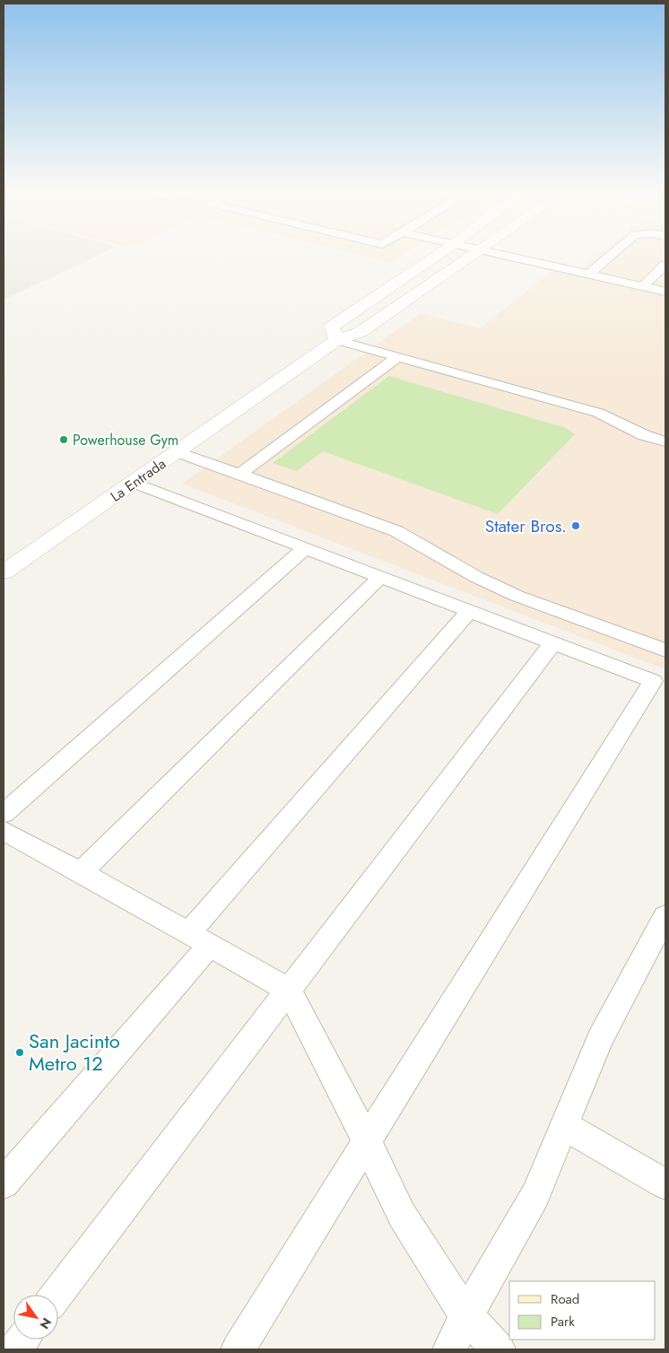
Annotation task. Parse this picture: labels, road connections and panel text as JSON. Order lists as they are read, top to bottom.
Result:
{
  "streets": {
    "street": ["La Entrada"]
  },
  "places": ["Powerhouse Gym", "Stater Bros.", "San Jacinto Metro 12"],
  "legend": ["Road", "Park"],
  "north": "bottom right"
}
